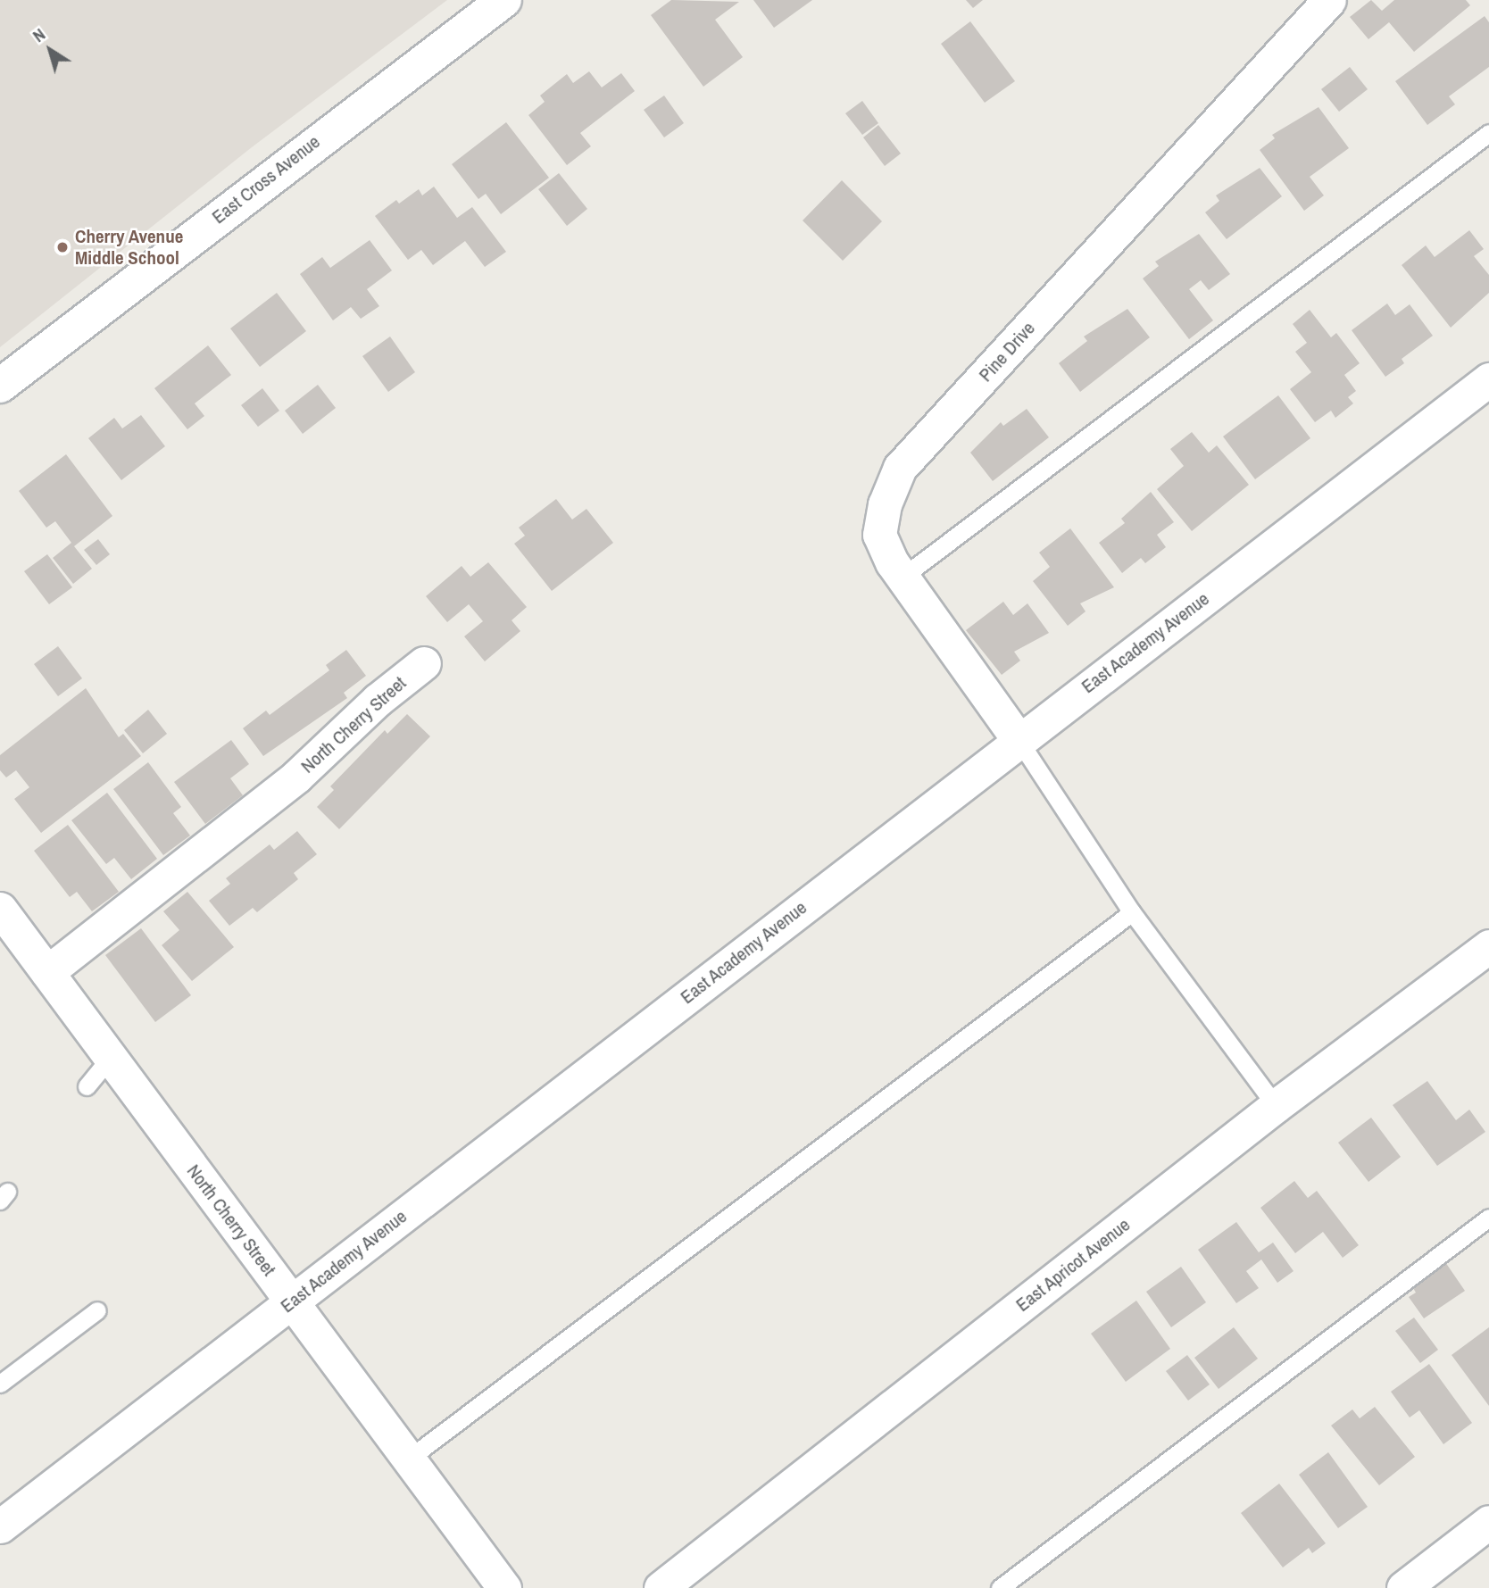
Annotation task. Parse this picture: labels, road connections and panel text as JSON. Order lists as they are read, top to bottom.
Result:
{
  "streets": {
    "street": [
      "East Cross Avenue",
      "Pine Drive",
      "East Academy Avenue",
      "North Cherry Street",
      "East Apricot Avenue"
    ]
  },
  "crossings": [
    ["Pine Drive", "East Academy Avenue"],
    ["East Academy Avenue", "North Cherry Street"]
  ],
  "places": ["Cherry Avenue Middle School"],
  "north": "top left"
}
